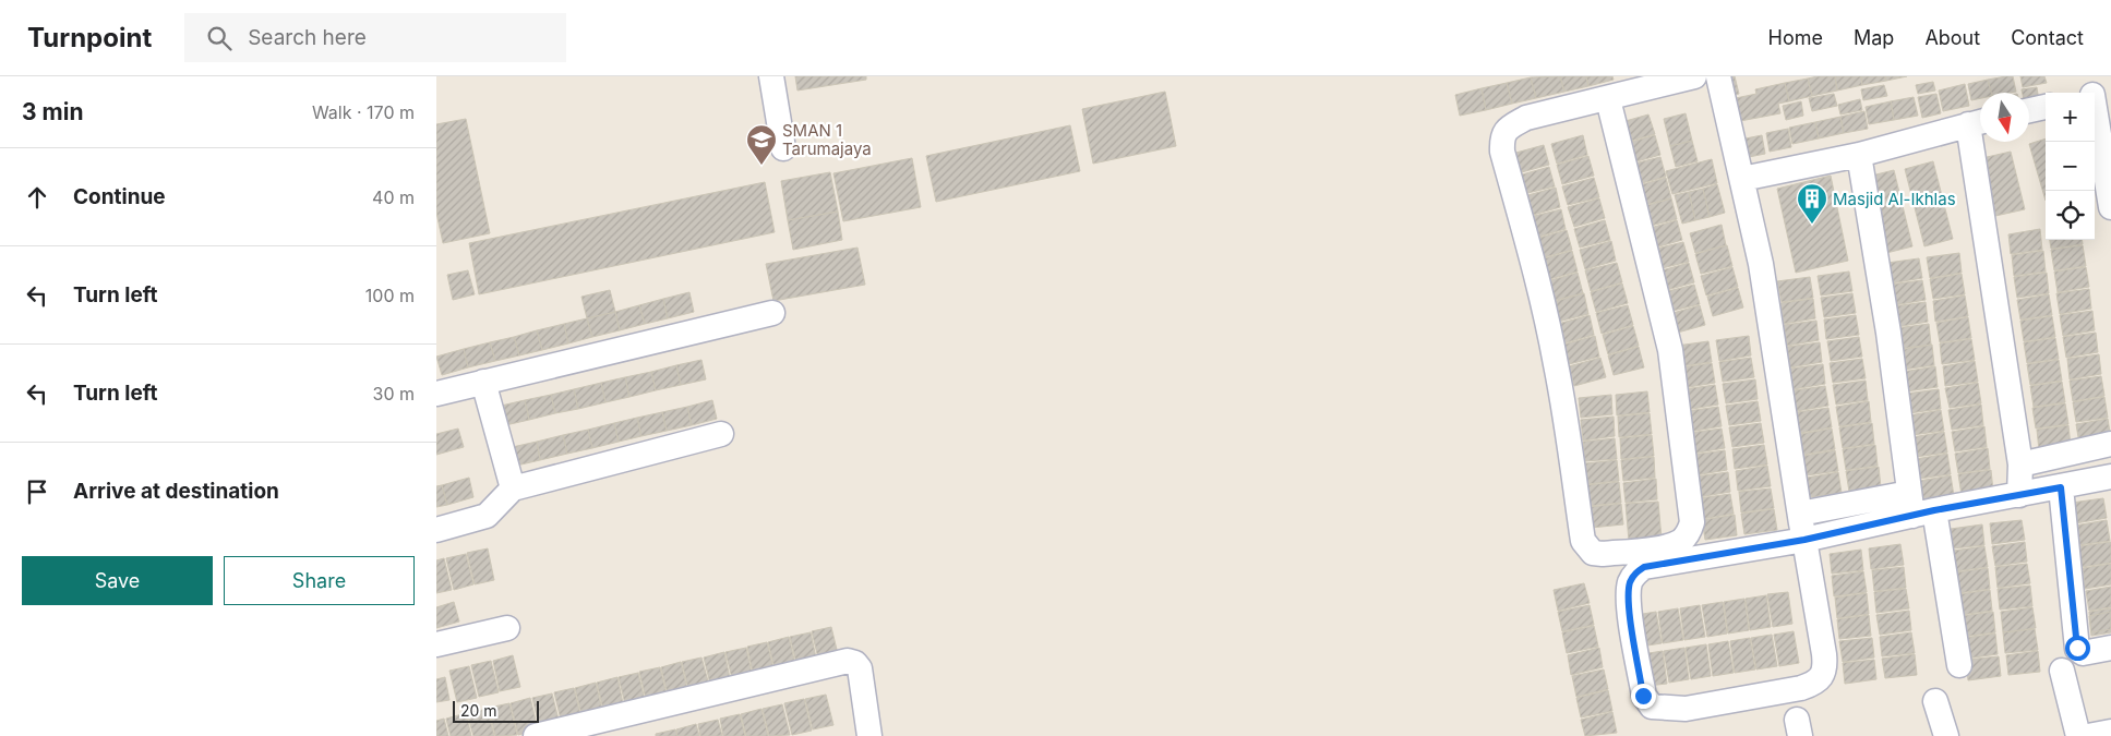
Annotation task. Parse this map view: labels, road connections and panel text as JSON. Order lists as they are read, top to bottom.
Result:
{
  "places": {
    "school or university": ["SMAN 1 Tarumajaya"],
    "building": ["Masjid Al-Ikhlas"]
  },
  "scale_bar": "20 m",
  "north": "bottom",
  "page": {
    "header": "Turnpoint",
    "search": "Search here",
    "nav": [
      "Home",
      "Map",
      "About",
      "Contact"
    ],
    "heading": ["3 min", "Walk · 170 m"],
    "map_buttons": ["+", "−"],
    "list": [
      ["Continue", "40 m"],
      ["Turn left", "100 m"],
      ["Turn left", "30 m"],
      "Arrive at destination"
    ],
    "buttons": ["Save", "Share"],
    "scale": "20 m"
  }
}
